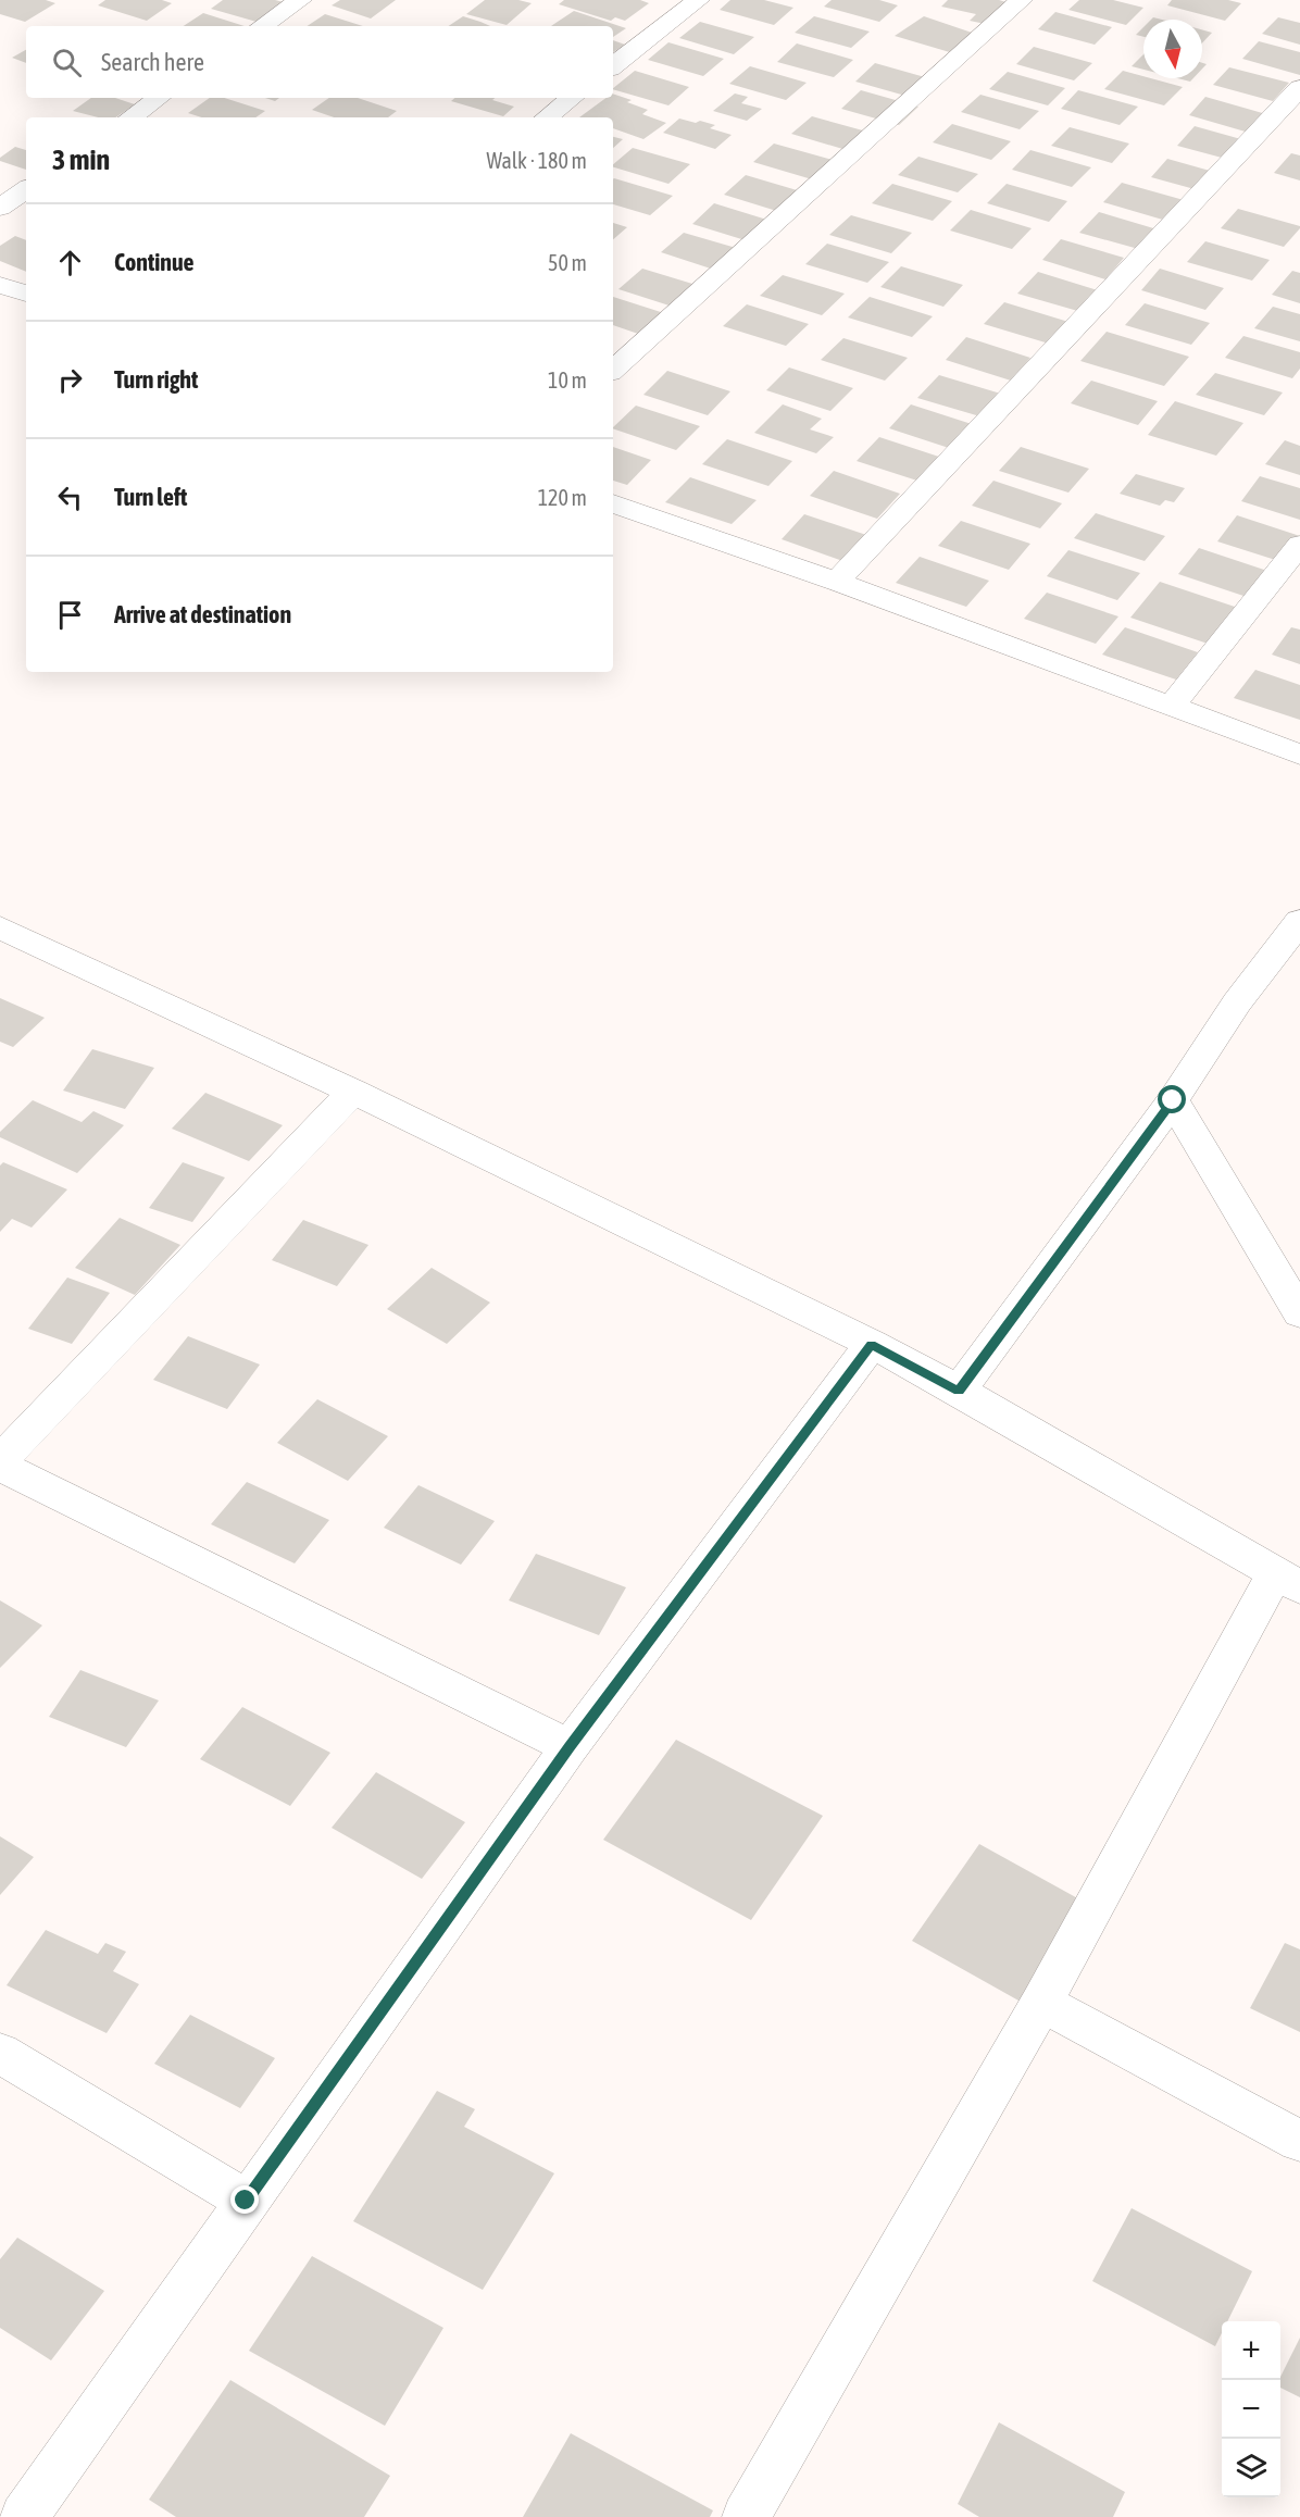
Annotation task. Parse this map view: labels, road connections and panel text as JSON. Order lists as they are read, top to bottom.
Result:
{
  "north": "bottom",
  "page": {
    "search": "Search here",
    "heading": ["3 min", "Walk · 180 m"],
    "list": [
      ["Continue", "50 m"],
      ["Turn right", "10 m"],
      ["Turn left", "120 m"],
      "Arrive at destination"
    ],
    "map_buttons": ["+", "−"]
  }
}
